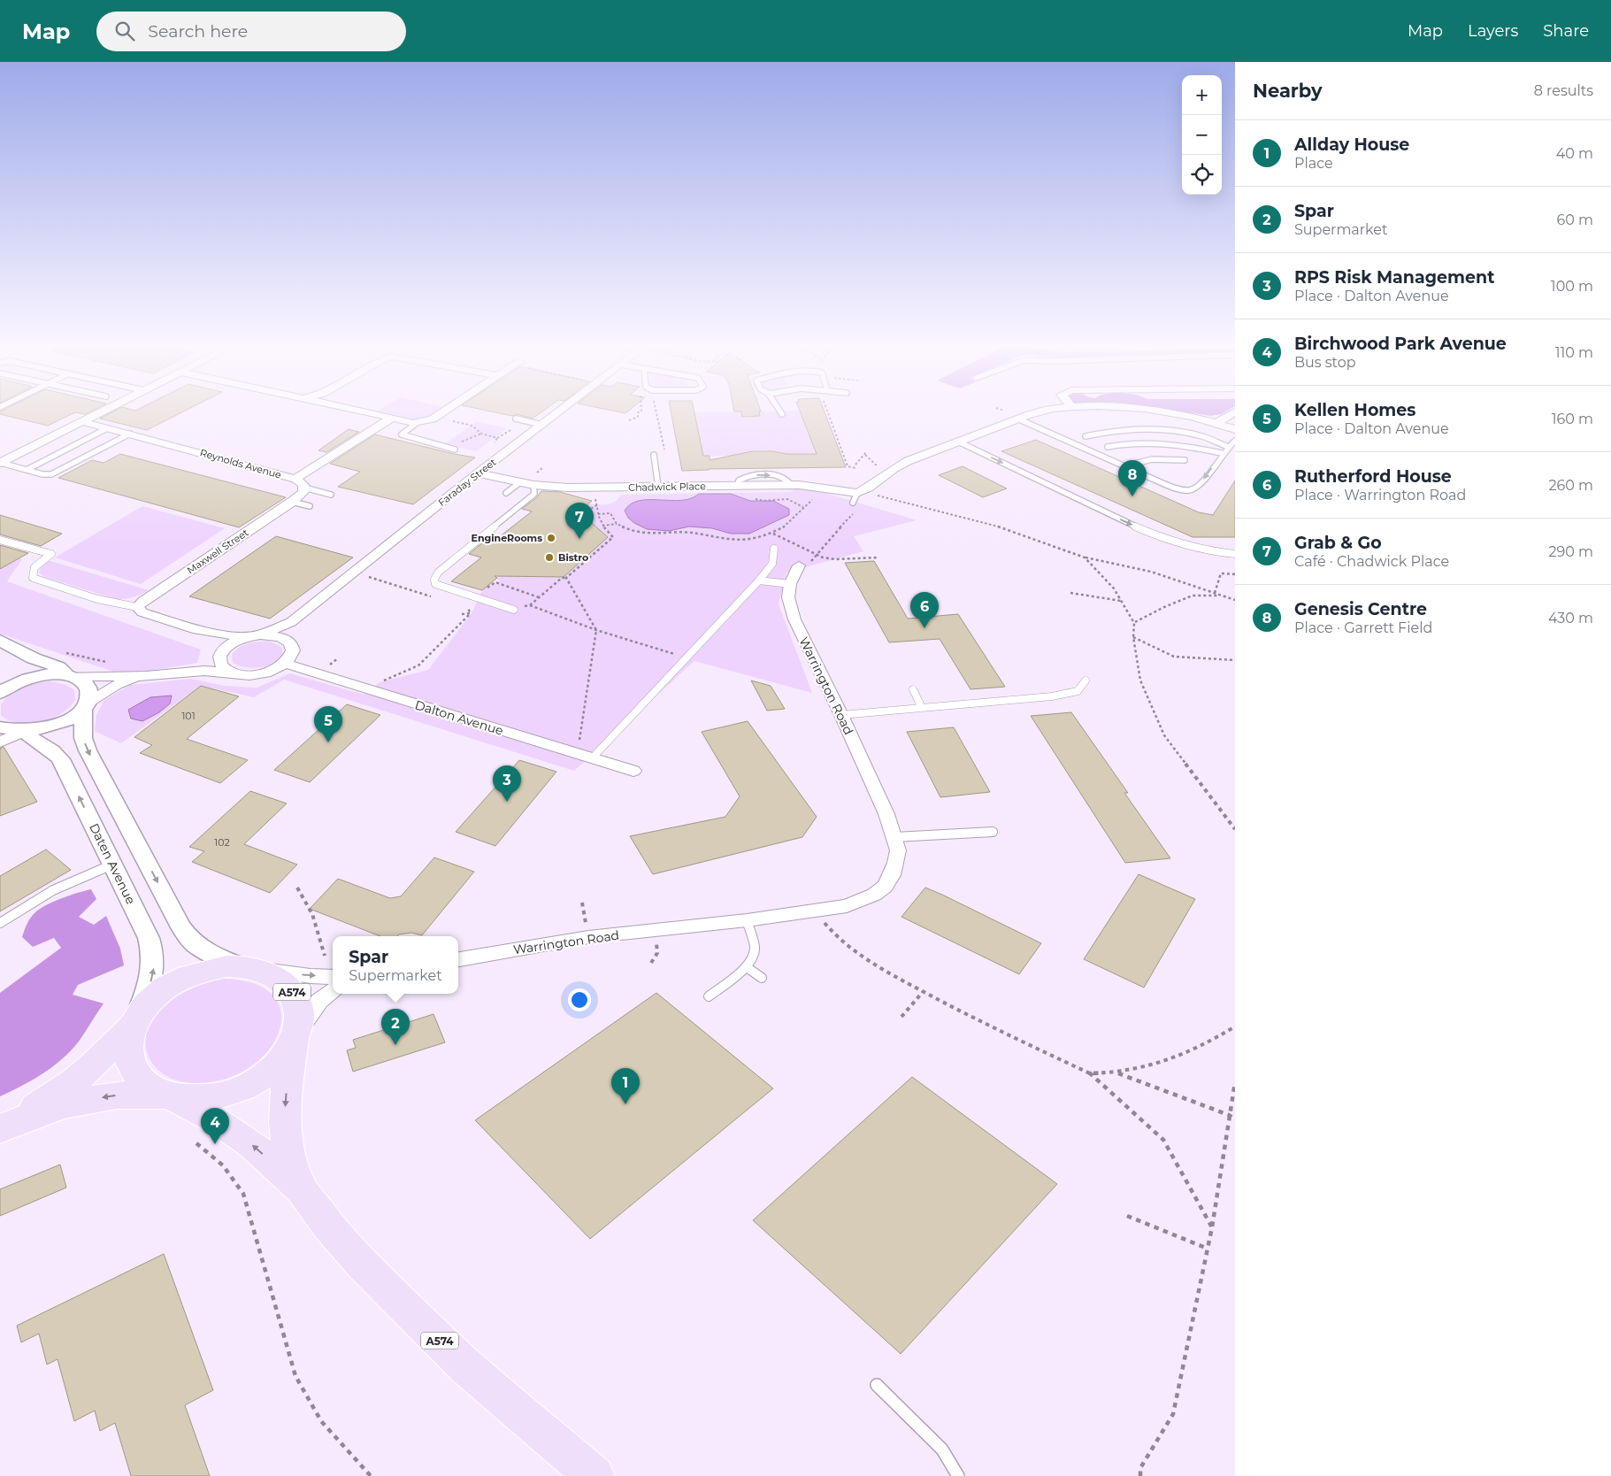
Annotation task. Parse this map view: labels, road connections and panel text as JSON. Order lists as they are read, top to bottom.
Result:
{
  "streets": {
    "main road": ["A574"],
    "street": [
      "Reynolds Avenue",
      "Faraday Street",
      "Chadwick Place",
      "Maxwell Street",
      "Warrington Road",
      "Dalton Avenue",
      "Daten Avenue"
    ]
  },
  "crossings": [
    ["Reynolds Avenue", "Maxwell Street"],
    ["Faraday Street", "Chadwick Place"],
    ["Daten Avenue", "A574"]
  ],
  "places": ["EngineRooms", "Bistro"],
  "house_numbers": ["101", "102"],
  "page": {
    "header": "Map",
    "search": "Search here",
    "nav": ["Map", "Layers", "Share"],
    "heading": ["Nearby", "8 results"],
    "map_buttons": ["+", "−"],
    "list": [
      {
        "mark": "1",
        "name": "Allday House",
        "note": "Place",
        "value": "40 m"
      },
      {
        "mark": "2",
        "name": "Spar",
        "note": "Supermarket",
        "value": "60 m"
      },
      {
        "mark": "3",
        "name": "RPS Risk Management",
        "note": "Place · Dalton Avenue",
        "value": "100 m"
      },
      {
        "mark": "4",
        "name": "Birchwood Park Avenue",
        "note": "Bus stop",
        "value": "110 m"
      },
      {
        "mark": "5",
        "name": "Kellen Homes",
        "note": "Place · Dalton Avenue",
        "value": "160 m"
      },
      {
        "mark": "6",
        "name": "Rutherford House",
        "note": "Place · Warrington Road",
        "value": "260 m"
      },
      {
        "mark": "7",
        "name": "Grab & Go",
        "note": "Café · Chadwick Place",
        "value": "290 m"
      },
      {
        "mark": "8",
        "name": "Genesis Centre",
        "note": "Place · Garrett Field",
        "value": "430 m"
      }
    ],
    "pins": [
      "8",
      "7",
      "6",
      "5",
      "3",
      "2",
      "1",
      "4"
    ],
    "popup": ["Spar", "Supermarket"]
  }
}
